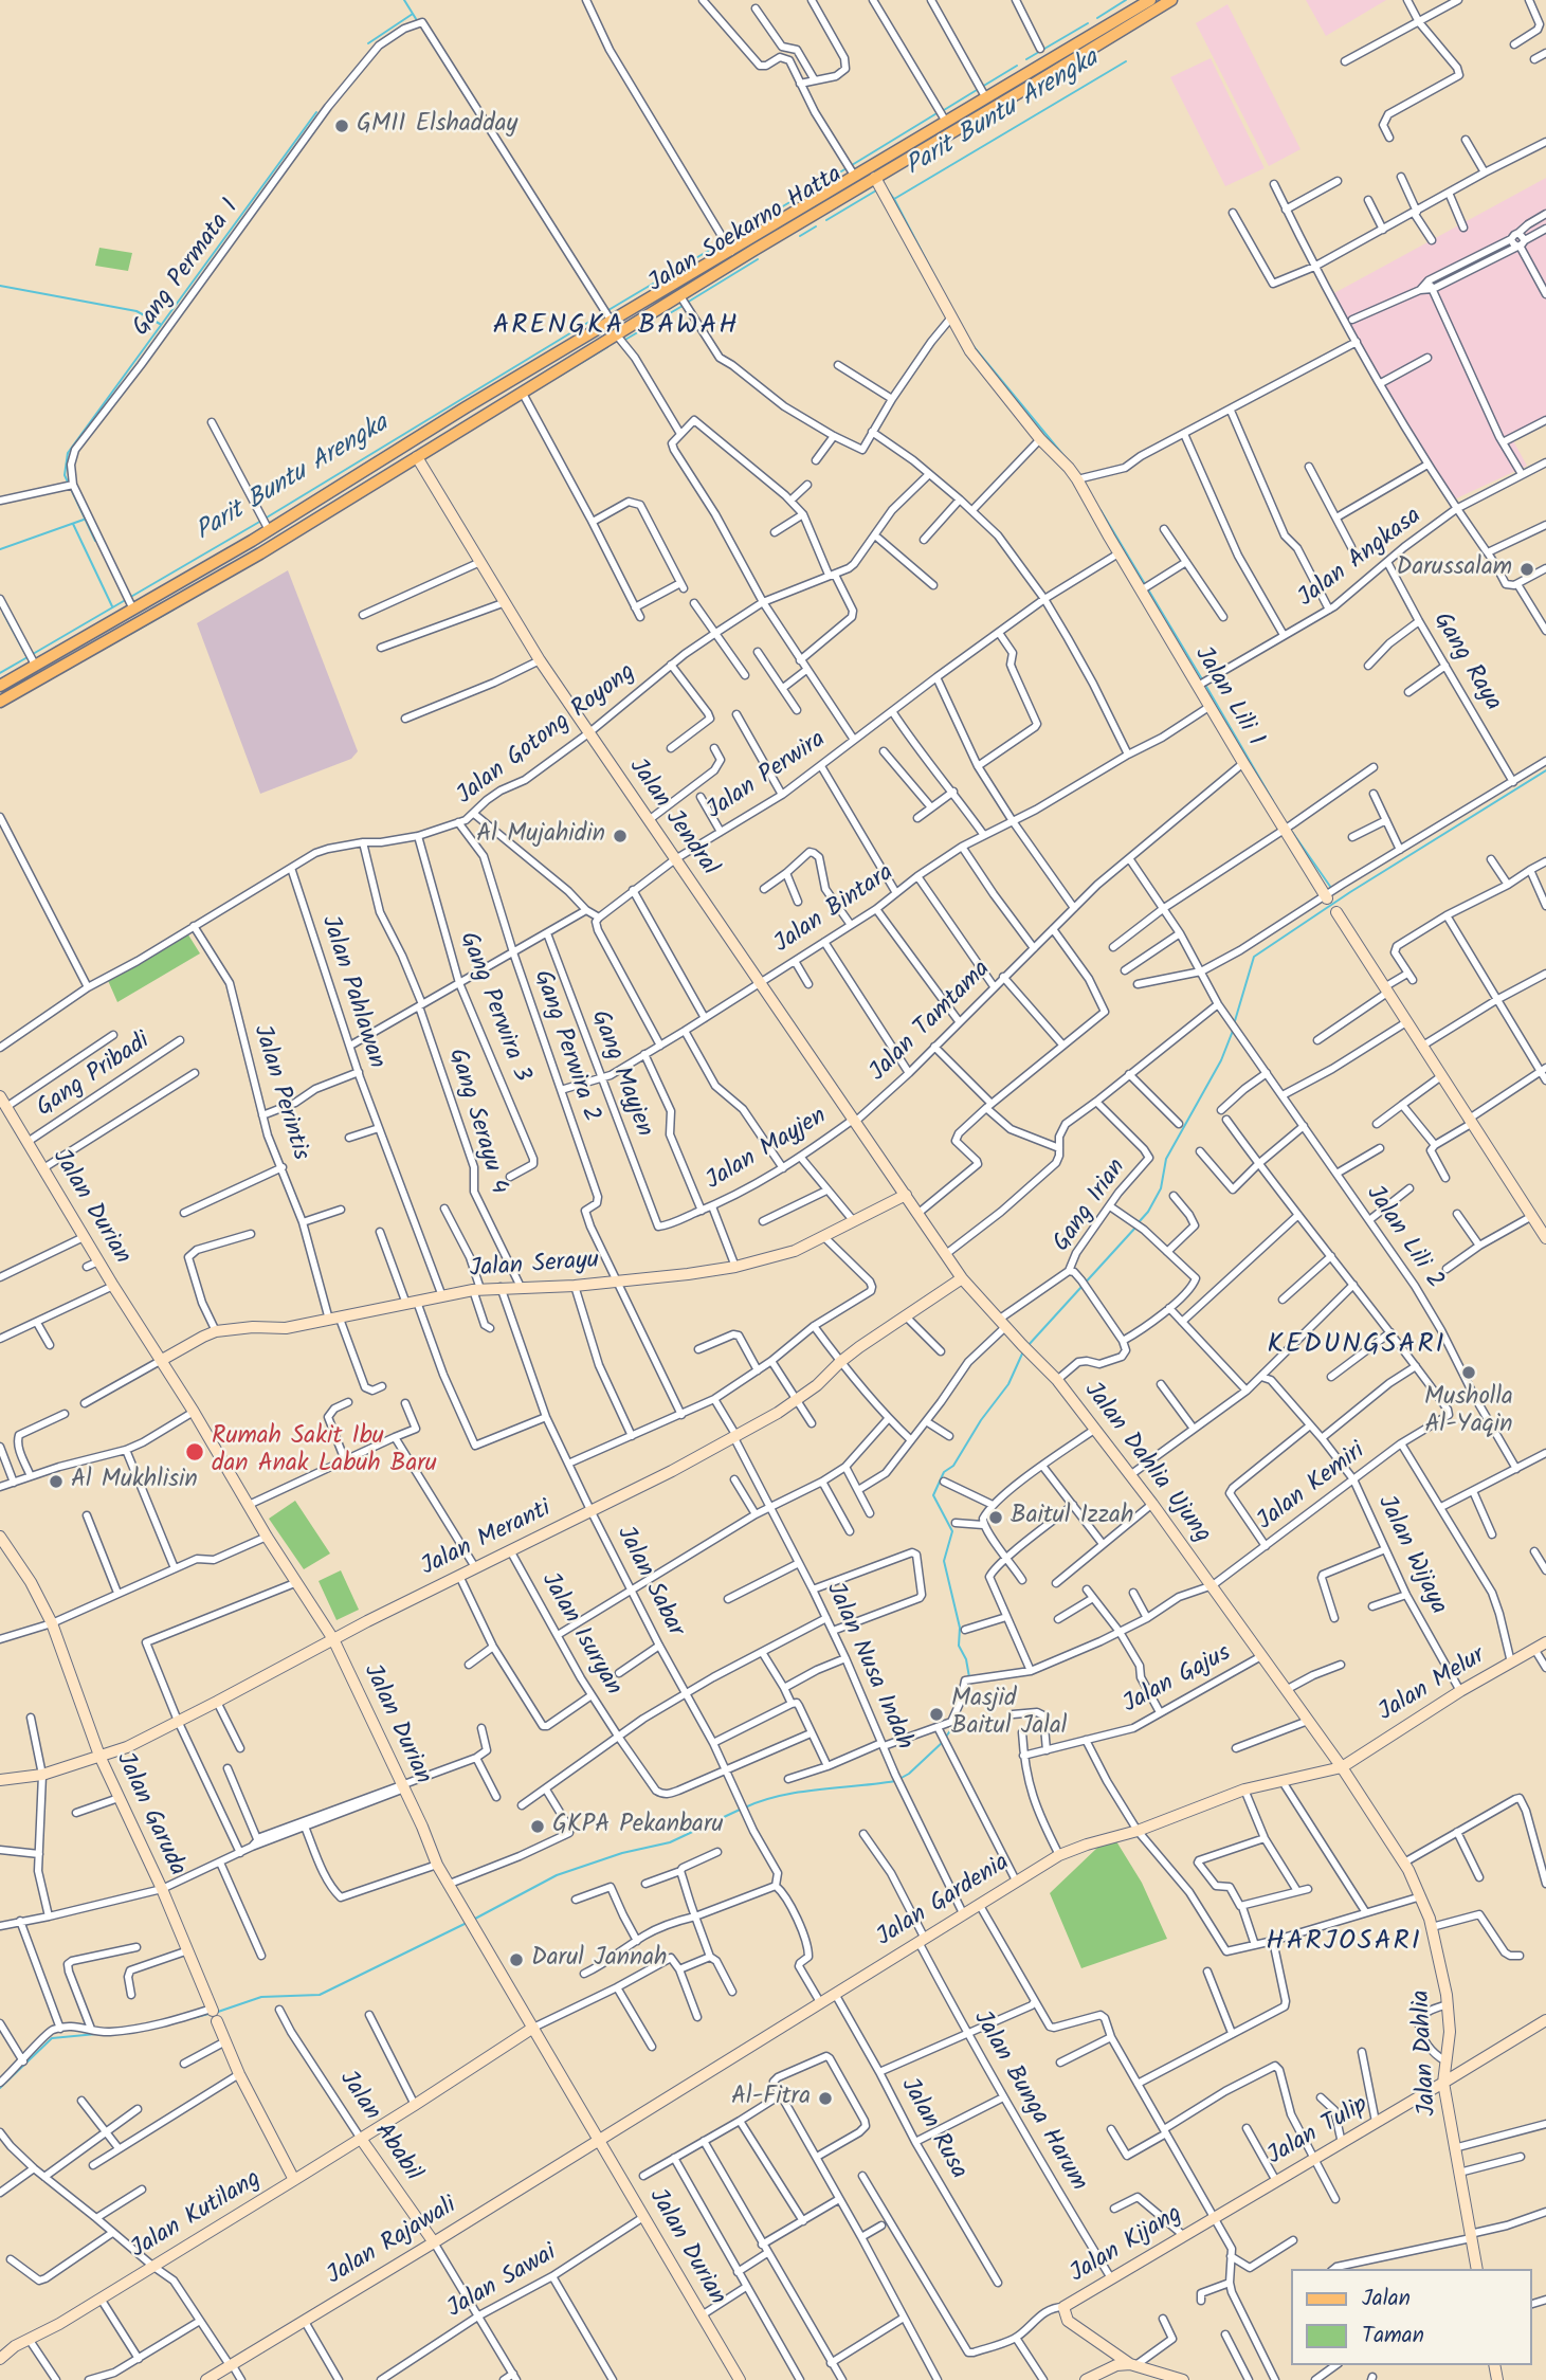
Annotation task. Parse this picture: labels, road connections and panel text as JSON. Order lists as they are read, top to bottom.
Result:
{
  "streets": {
    "main road": ["Jalan Soekarno Hatta"],
    "street": [
      "Gang Permata 1",
      "Jalan Angkasa",
      "Gang Raya",
      "Jalan Lili 1",
      "Jalan Gotong Royong",
      "Jalan Perwira",
      "Jalan Jendral",
      "Jalan Bintara",
      "Jalan Pahlawan",
      "Gang Perwira 3",
      "Jalan Tamtama",
      "Gang Perwira 2",
      "Gang Mayjen",
      "Gang Pribadi",
      "Jalan Perintis",
      "Gang Serayu 4",
      "Jalan Mayjen",
      "Gang Irian",
      "Jalan Durian",
      "Jalan Lili 2",
      "Jalan Serayu",
      "Jalan Dahlia Ujung",
      "Jalan Kemiri",
      "Jalan Meranti",
      "Jalan Wijaya",
      "Jalan Sabar",
      "Jalan Isuryan",
      "Jalan Nusa Indah",
      "Jalan Gajus",
      "Jalan Melur",
      "Jalan Garuda",
      "Jalan Gardenia",
      "Jalan Dahlia",
      "Jalan Bunga Harum",
      "Jalan Ababil",
      "Jalan Rusa",
      "Jalan Tulip",
      "Jalan Kutilang",
      "Jalan Rajawali",
      "Jalan Kijang",
      "Jalan Sawai"
    ]
  },
  "crossings": [
    ["Jalan Soekarno Hatta", "Gang Permata 1"],
    ["Jalan Soekarno Hatta", "Jalan Lili 1"],
    ["Jalan Soekarno Hatta", "Jalan Jendral"],
    ["Jalan Angkasa", "Gang Raya"],
    ["Jalan Angkasa", "Jalan Lili 1"],
    ["Jalan Lili 1", "Jalan Perwira"],
    ["Jalan Lili 1", "Jalan Bintara"],
    ["Jalan Lili 1", "Jalan Tamtama"],
    ["Jalan Gotong Royong", "Jalan Jendral"],
    ["Jalan Gotong Royong", "Jalan Pahlawan"],
    ["Jalan Gotong Royong", "Gang Perwira 3"],
    ["Jalan Gotong Royong", "Gang Perwira 2"],
    ["Jalan Gotong Royong", "Jalan Perintis"],
    ["Jalan Gotong Royong", "Gang Serayu 4"],
    ["Jalan Perwira", "Jalan Jendral"],
    ["Jalan Jendral", "Jalan Bintara"],
    ["Jalan Jendral", "Jalan Tamtama"],
    ["Jalan Jendral", "Jalan Mayjen"],
    ["Jalan Jendral", "Jalan Serayu"],
    ["Jalan Jendral", "Jalan Dahlia Ujung"],
    ["Jalan Bintara", "Gang Perwira 2"],
    ["Jalan Bintara", "Gang Mayjen"],
    ["Jalan Pahlawan", "Jalan Serayu"],
    ["Jalan Tamtama", "Jalan Mayjen"],
    ["Gang Perwira 2", "Jalan Serayu"],
    ["Gang Mayjen", "Jalan Mayjen"],
    ["Gang Pribadi", "Jalan Durian"],
    ["Jalan Perintis", "Jalan Serayu"],
    ["Gang Serayu 4", "Jalan Serayu"],
    ["Gang Irian", "Jalan Dahlia Ujung"],
    ["Jalan Durian", "Jalan Serayu"],
    ["Jalan Durian", "Jalan Meranti"],
    ["Jalan Durian", "Jalan Gardenia"],
    ["Jalan Durian", "Jalan Kutilang"],
    ["Jalan Durian", "Jalan Rajawali"],
    ["Jalan Durian", "Jalan Sawai"],
    ["Jalan Serayu", "Jalan Dahlia Ujung"],
    ["Jalan Serayu", "Jalan Sabar"],
    ["Jalan Dahlia Ujung", "Jalan Kemiri"],
    ["Jalan Dahlia Ujung", "Jalan Meranti"],
    ["Jalan Dahlia Ujung", "Jalan Gajus"],
    ["Jalan Dahlia Ujung", "Jalan Melur"],
    ["Jalan Dahlia Ujung", "Jalan Gardenia"],
    ["Jalan Dahlia Ujung", "Jalan Dahlia"],
    ["Jalan Kemiri", "Jalan Wijaya"],
    ["Jalan Kemiri", "Jalan Nusa Indah"],
    ["Jalan Meranti", "Jalan Sabar"],
    ["Jalan Meranti", "Jalan Isuryan"],
    ["Jalan Meranti", "Jalan Nusa Indah"],
    ["Jalan Meranti", "Jalan Garuda"],
    ["Jalan Wijaya", "Jalan Melur"],
    ["Jalan Sabar", "Jalan Isuryan"],
    ["Jalan Sabar", "Jalan Gardenia"],
    ["Jalan Isuryan", "Jalan Nusa Indah"],
    ["Jalan Nusa Indah", "Jalan Gardenia"],
    ["Jalan Melur", "Jalan Gardenia"],
    ["Jalan Melur", "Jalan Dahlia"],
    ["Jalan Garuda", "Jalan Kutilang"],
    ["Jalan Gardenia", "Jalan Dahlia"],
    ["Jalan Gardenia", "Jalan Bunga Harum"],
    ["Jalan Gardenia", "Jalan Rusa"],
    ["Jalan Gardenia", "Jalan Rajawali"],
    ["Jalan Dahlia", "Jalan Tulip"],
    ["Jalan Bunga Harum", "Jalan Kijang"],
    ["Jalan Ababil", "Jalan Kutilang"],
    ["Jalan Ababil", "Jalan Rajawali"],
    ["Jalan Ababil", "Jalan Sawai"],
    ["Jalan Tulip", "Jalan Kijang"]
  ],
  "districts": ["ARENGKA BAWAH", "KEDUNGSARI", "HARJOSARI"],
  "water": ["Parit Buntu Arengka"],
  "places": [
    "GMII Elshadday",
    "Darussalam",
    "Al Mujahidin",
    "Musholla Al-Yaqin",
    "Rumah Sakit Ibu dan Anak Labuh Baru",
    "Al Mukhlisin",
    "Baitul Izzah",
    "Masjid Baitul Jalal",
    "GKPA Pekanbaru",
    "Darul Jannah",
    "Al-Fitra"
  ],
  "legend": ["Jalan", "Taman"]
}
